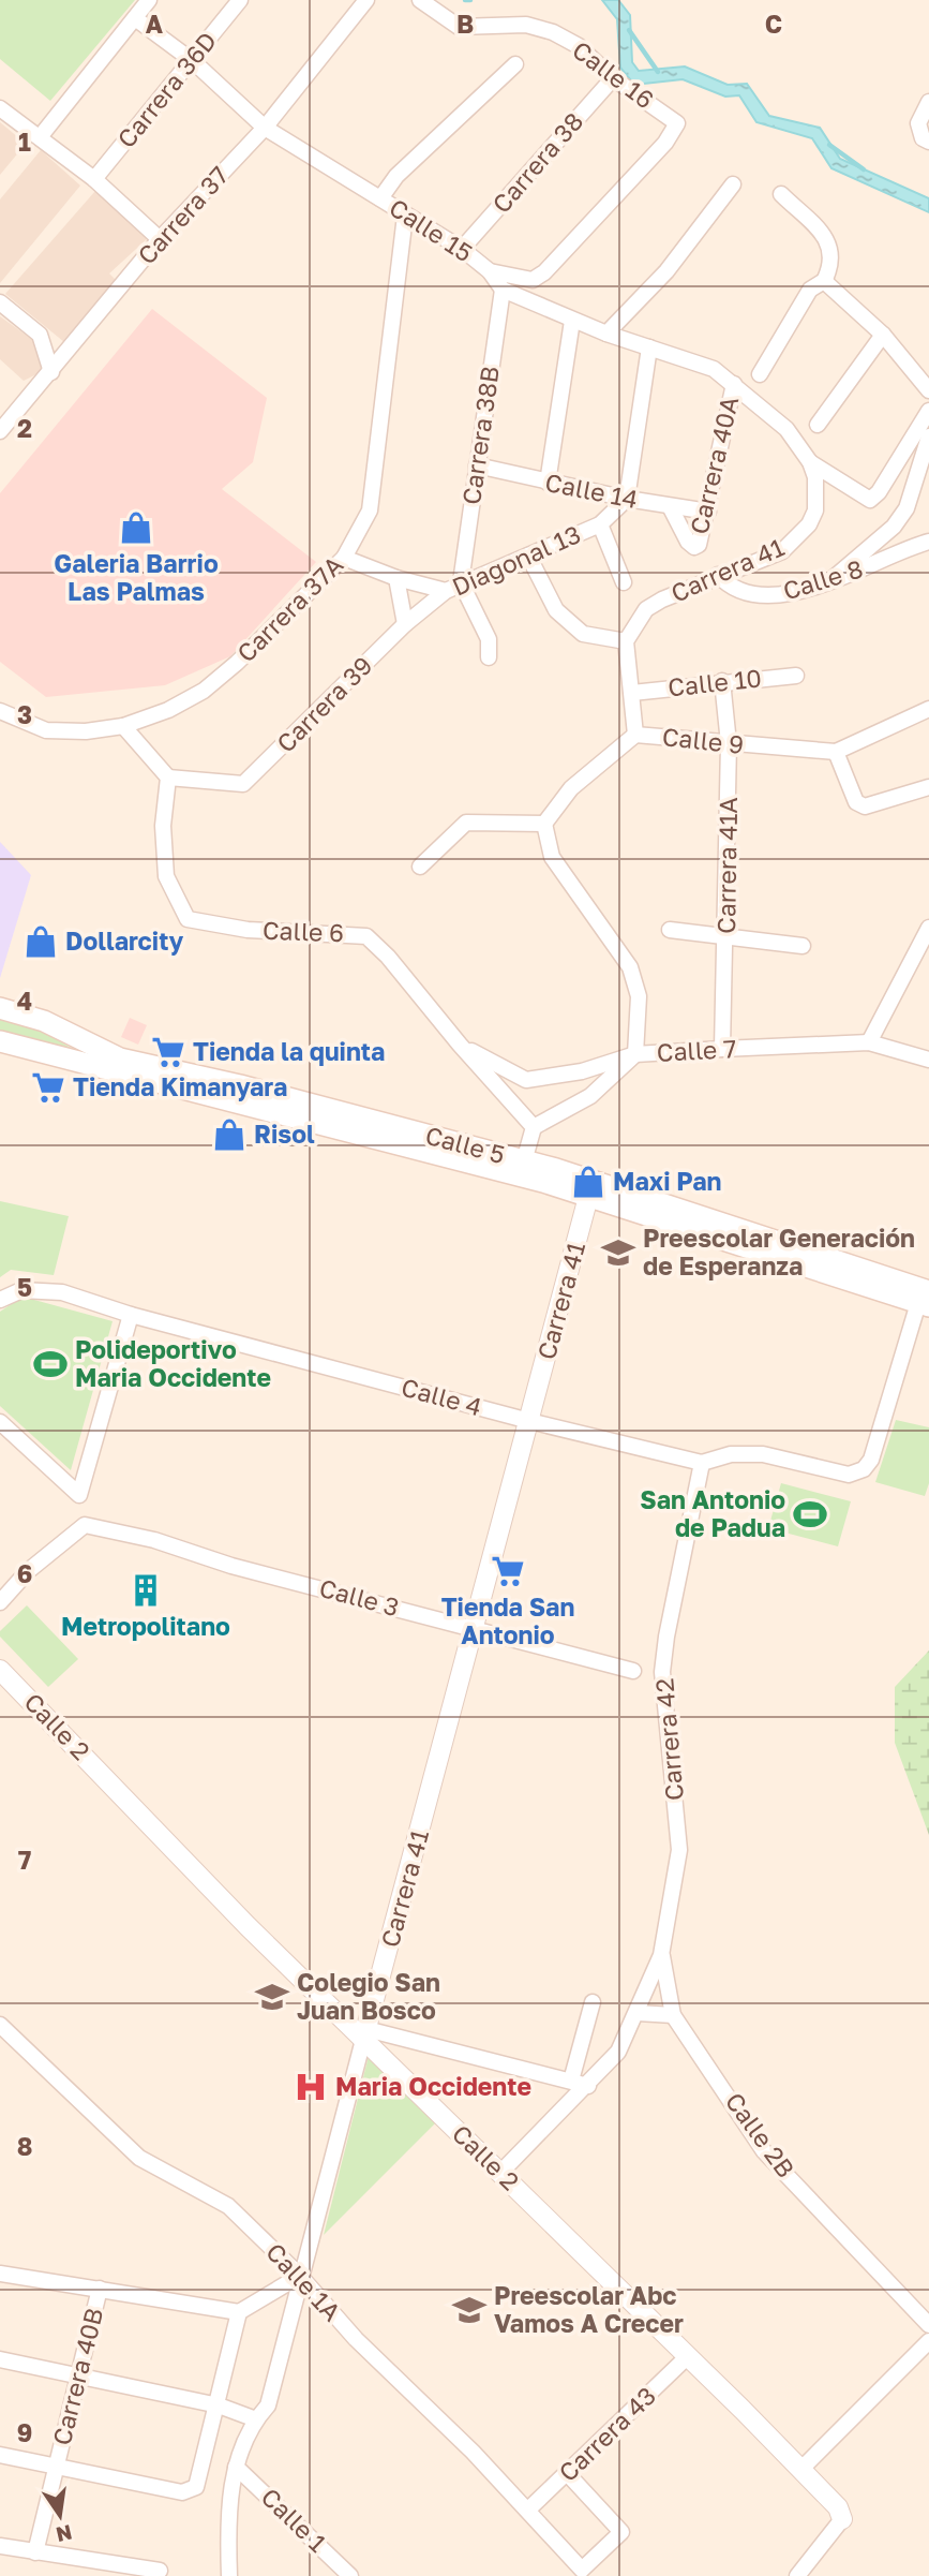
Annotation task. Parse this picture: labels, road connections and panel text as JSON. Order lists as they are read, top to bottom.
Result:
{
  "streets": {
    "main road": ["Calle 5"],
    "street": [
      "Calle 16",
      "Carrera 36D",
      "Carrera 38",
      "Carrera 37",
      "Calle 15",
      "Carrera 38B",
      "Carrera 40A",
      "Calle 14",
      "Diagonal 13",
      "Carrera 41",
      "Calle 8",
      "Carrera 37A",
      "Calle 10",
      "Carrera 39",
      "Calle 9",
      "Carrera 41A",
      "Calle 6",
      "Calle 7",
      "Calle 4",
      "Calle 3",
      "Calle 2",
      "Carrera 42",
      "Calle 2B",
      "Calle 1A",
      "Carrera 40B",
      "Carrera 43",
      "Calle 1"
    ]
  },
  "crossings": [
    ["Calle 16", "Carrera 38"],
    ["Calle 16", "Calle 15"],
    ["Carrera 36D", "Calle 15"],
    ["Carrera 38", "Calle 15"],
    ["Carrera 37", "Calle 15"],
    ["Calle 15", "Carrera 38B"],
    ["Calle 15", "Carrera 37A"],
    ["Carrera 38B", "Calle 14"],
    ["Carrera 38B", "Diagonal 13"],
    ["Carrera 40A", "Calle 14"],
    ["Calle 14", "Diagonal 13"],
    ["Diagonal 13", "Carrera 39"],
    ["Carrera 41", "Calle 8"],
    ["Carrera 41", "Calle 5"],
    ["Carrera 41", "Calle 4"],
    ["Carrera 41", "Calle 3"],
    ["Carrera 41", "Calle 2"],
    ["Carrera 41", "Calle 1A"],
    ["Carrera 41", "Calle 1"],
    ["Calle 10", "Carrera 41A"],
    ["Carrera 39", "Calle 6"],
    ["Calle 9", "Carrera 41A"],
    ["Carrera 41A", "Calle 7"],
    ["Calle 6", "Calle 7"],
    ["Calle 5", "Calle 4"],
    ["Calle 4", "Carrera 42"],
    ["Calle 2", "Carrera 42"],
    ["Calle 2", "Carrera 43"],
    ["Carrera 42", "Calle 2B"],
    ["Calle 1A", "Carrera 43"]
  ],
  "places": {
    "shop": [
      "Galeria Barrio Las Palmas",
      "Dollarcity",
      "Risol",
      "Maxi Pan"
    ],
    "supermarket": ["Tienda la quinta", "Tienda Kimanyara", "Tienda San Antonio"],
    "school or university": ["Preescolar Generación de Esperanza", "Colegio San Juan Bosco", "Preescolar Abc Vamos A Crecer"],
    "sports": ["Polideportivo Maria Occidente", "San Antonio de Padua"],
    "building": ["Metropolitano"],
    "hospital": ["Maria Occidente"]
  },
  "north": "bottom",
  "grid": {
    "columns": ["A", "B", "C"],
    "rows": [
      "1",
      "2",
      "3",
      "4",
      "5",
      "6",
      "7",
      "8",
      "9"
    ]
  }
}
